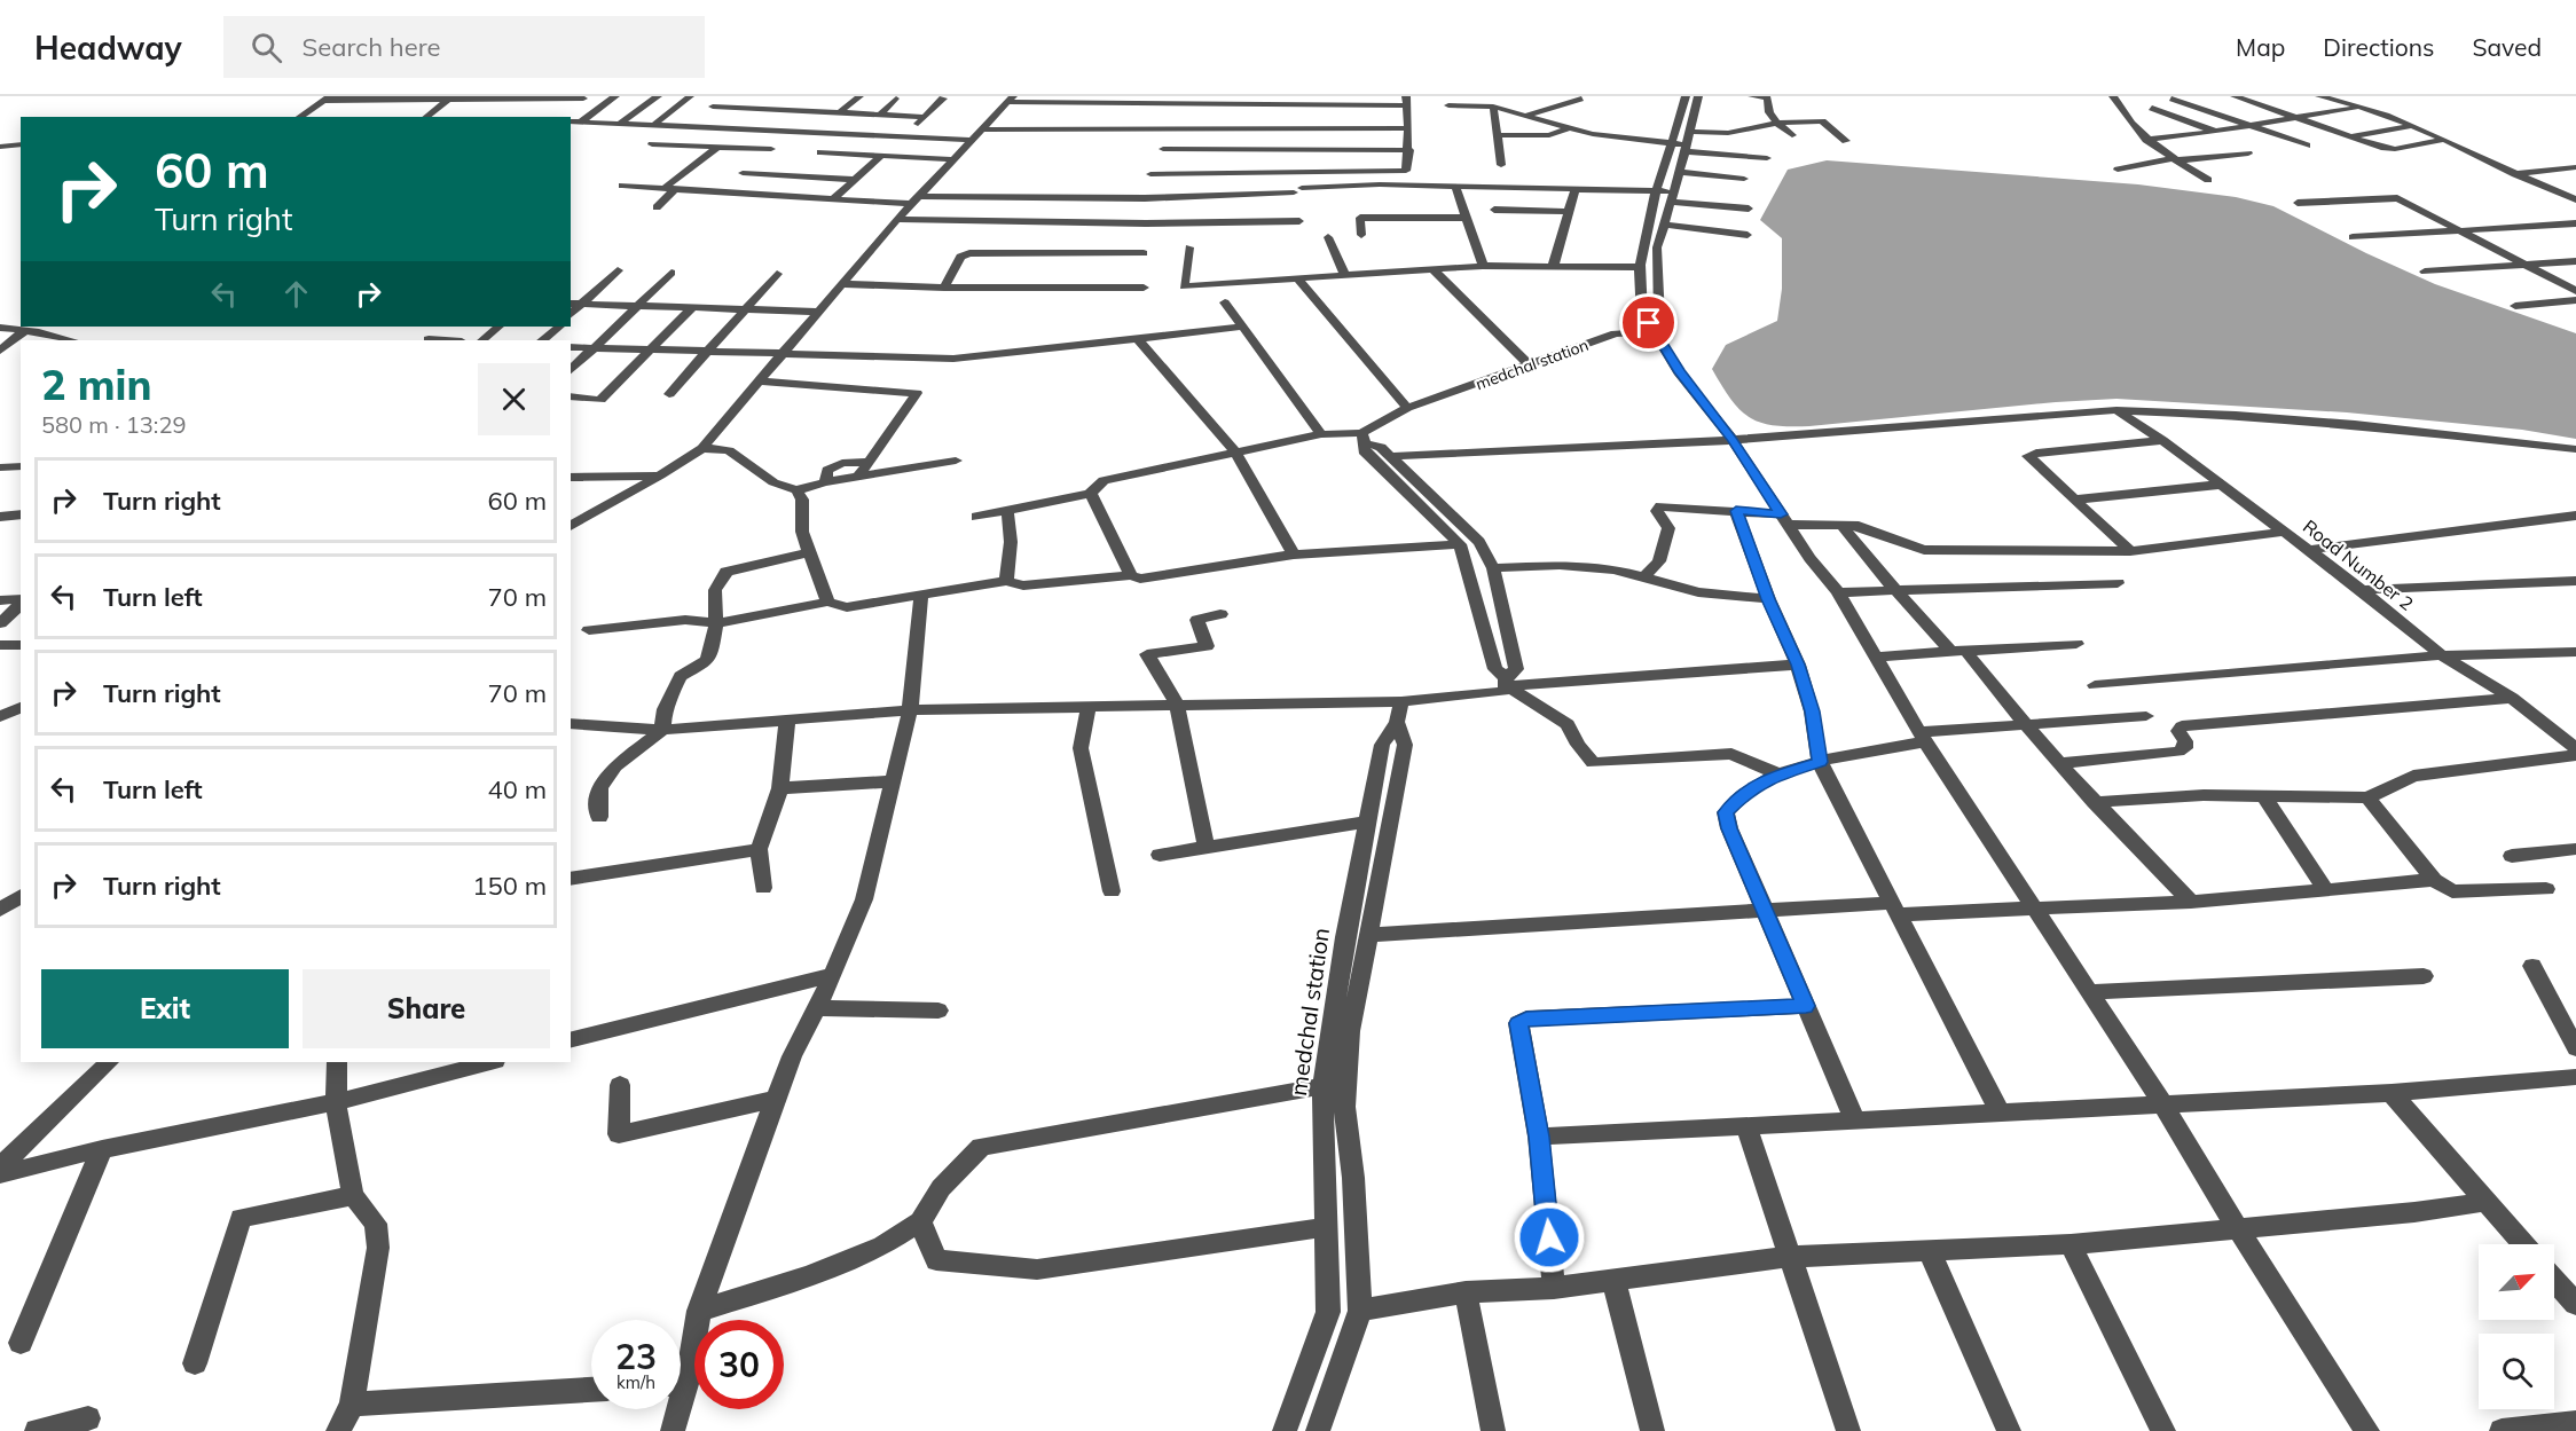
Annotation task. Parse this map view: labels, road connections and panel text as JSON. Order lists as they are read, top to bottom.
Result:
{
  "streets": {
    "street": ["medchal station", "Road Number 2"]
  },
  "north": "top right",
  "page": {
    "header": "Headway",
    "search": "Search here",
    "nav": ["Map", "Directions", "Saved"],
    "turn": ["60 m", "Turn right"],
    "heading": ["2 min", "580 m · 13:29"],
    "list": [
      {
        "name": "Turn right",
        "value": "60 m"
      },
      {
        "name": "Turn left",
        "value": "70 m"
      },
      {
        "name": "Turn right",
        "value": "70 m"
      },
      {
        "name": "Turn left",
        "value": "40 m"
      },
      {
        "name": "Turn right",
        "value": "150 m"
      }
    ],
    "buttons": ["Exit", "Share"],
    "speed": "23 km/h",
    "limit": "30"
  }
}
